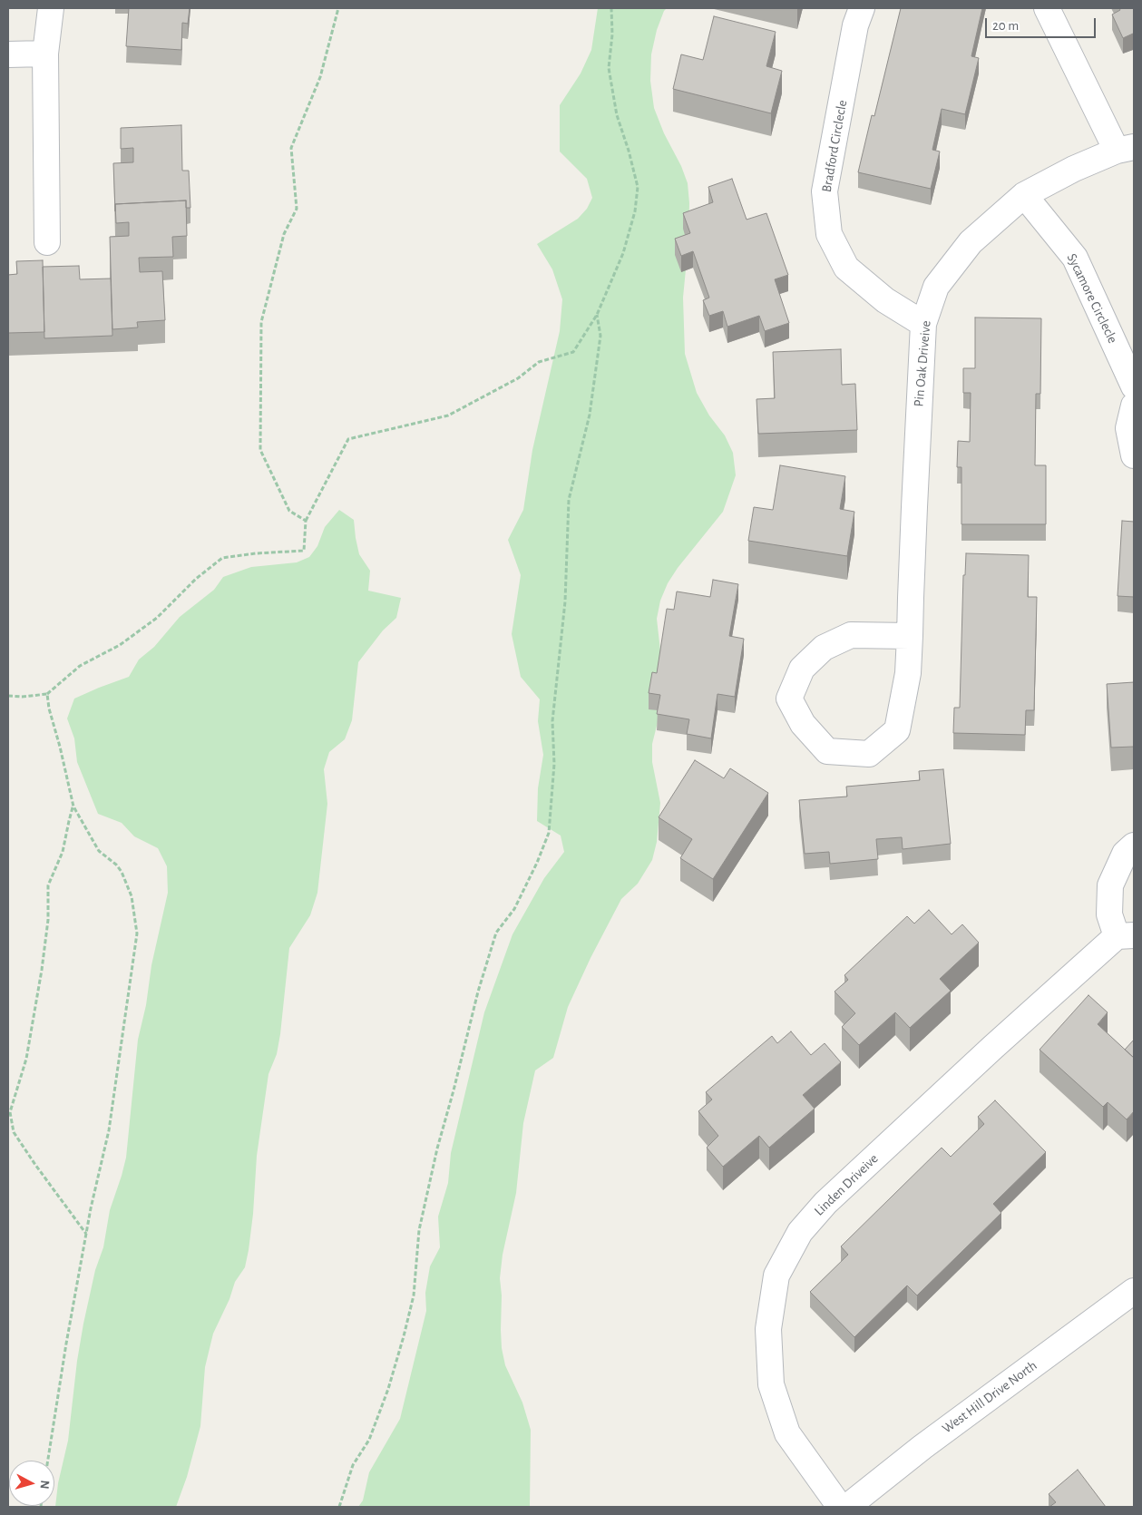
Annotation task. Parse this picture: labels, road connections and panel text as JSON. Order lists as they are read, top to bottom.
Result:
{
  "streets": {
    "street": [
      "Bradford Circlecle",
      "Sycamore Circlecle",
      "Pin Oak Driveive",
      "Linden Driveive",
      "West Hill Drive North"
    ]
  },
  "crossings": [
    ["Bradford Circlecle", "Pin Oak Driveive"],
    ["Sycamore Circlecle", "Pin Oak Driveive"]
  ],
  "scale_bar": "20 m",
  "north": "right"
}
